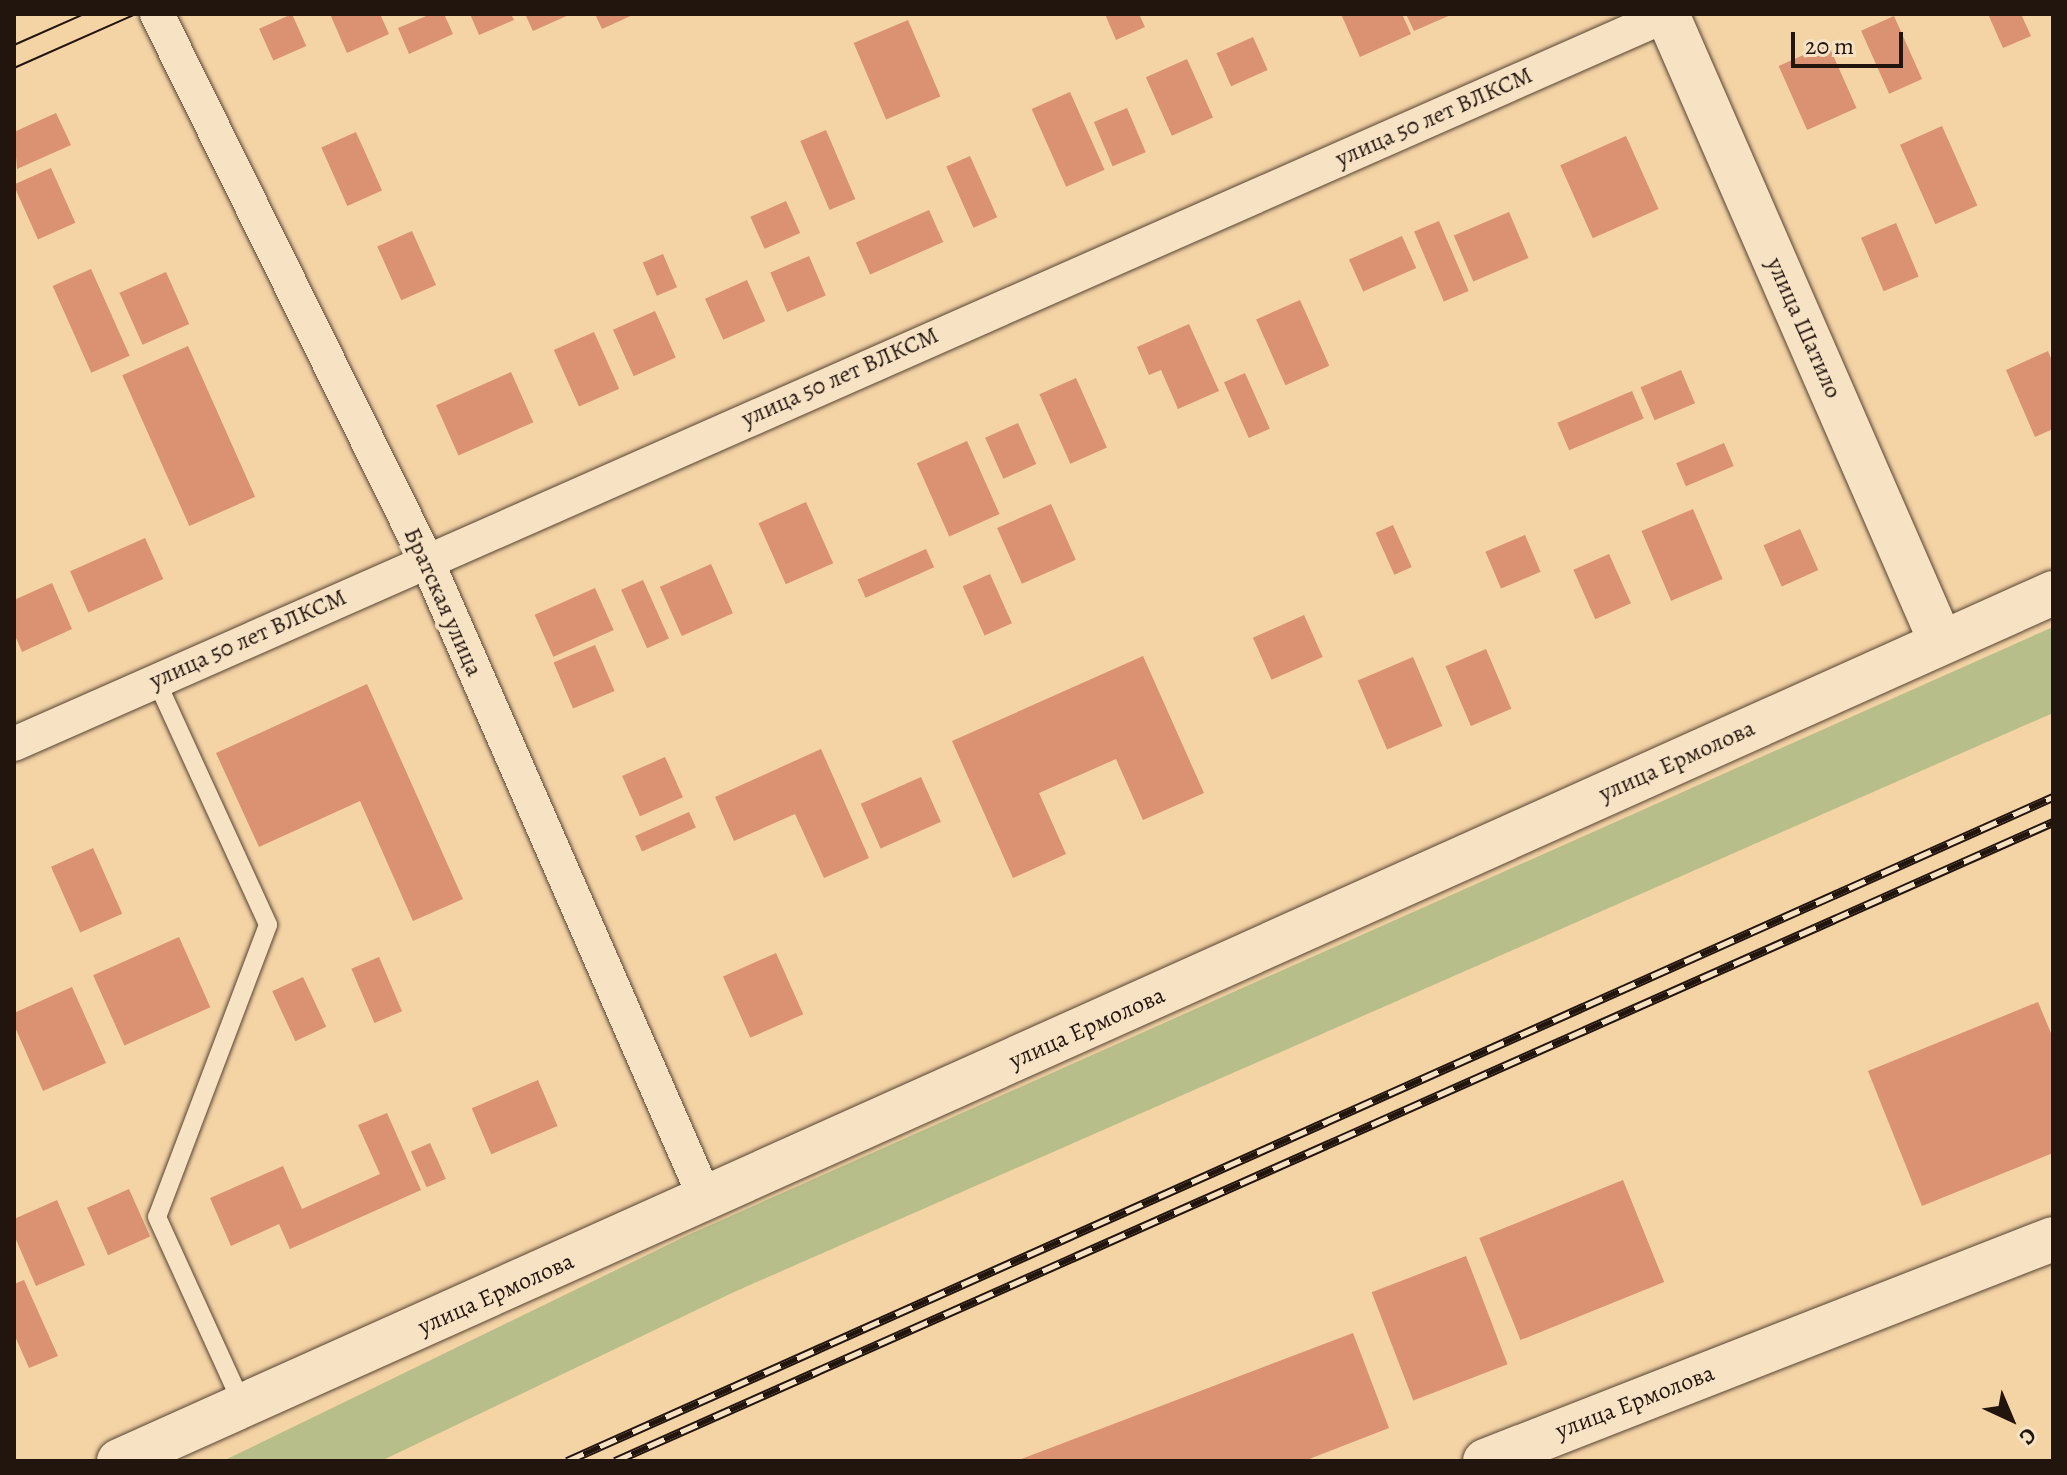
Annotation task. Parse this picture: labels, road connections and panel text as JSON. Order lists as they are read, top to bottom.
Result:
{
  "streets": {
    "street": [
      "улица 50 лет ВЛКСМ",
      "улица Шатило",
      "Братская улица",
      "улица Ермолова"
    ]
  },
  "crossings": [
    ["улица 50 лет ВЛКСМ", "улица Шатило"],
    ["улица 50 лет ВЛКСМ", "Братская улица"],
    ["улица Шатило", "улица Ермолова"],
    ["Братская улица", "улица Ермолова"]
  ],
  "scale_bar": "20 m",
  "north": "bottom right"
}
